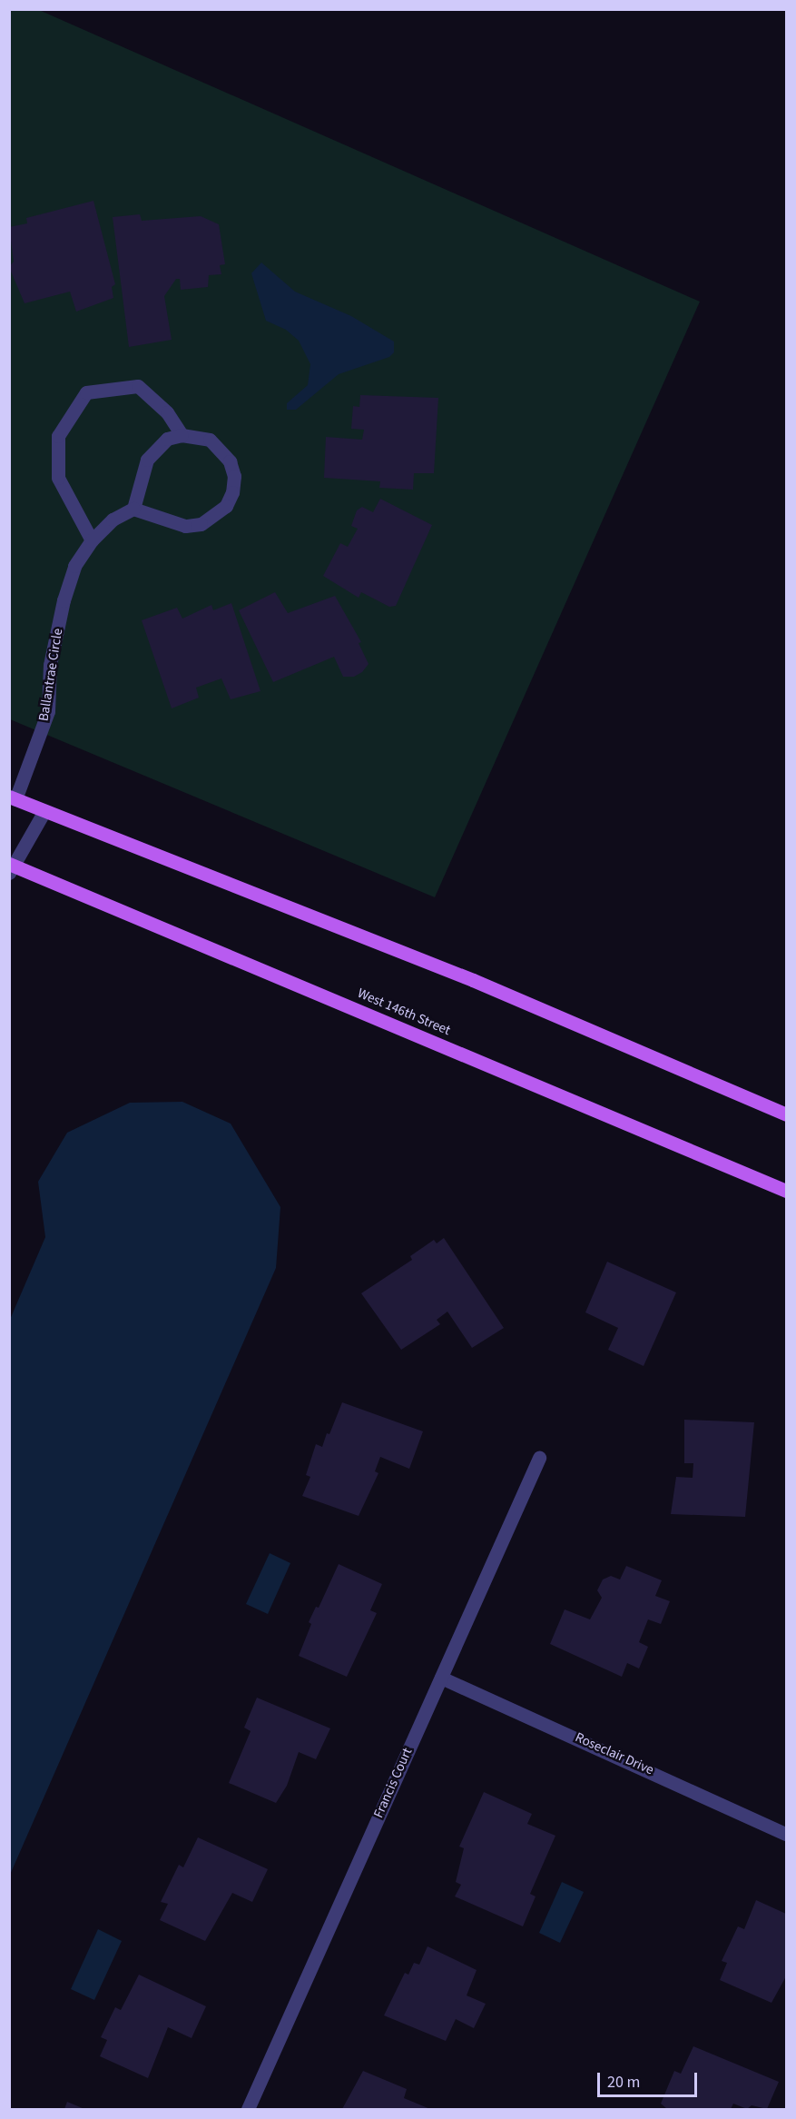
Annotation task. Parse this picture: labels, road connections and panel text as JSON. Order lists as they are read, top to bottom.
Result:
{
  "streets": {
    "main road": ["West 146th Street"],
    "street": ["Ballantrae Circle", "Roseclair Drive", "Francis Court"]
  },
  "crossings": [
    ["Roseclair Drive", "Francis Court"]
  ],
  "scale_bar": "20 m"
}
